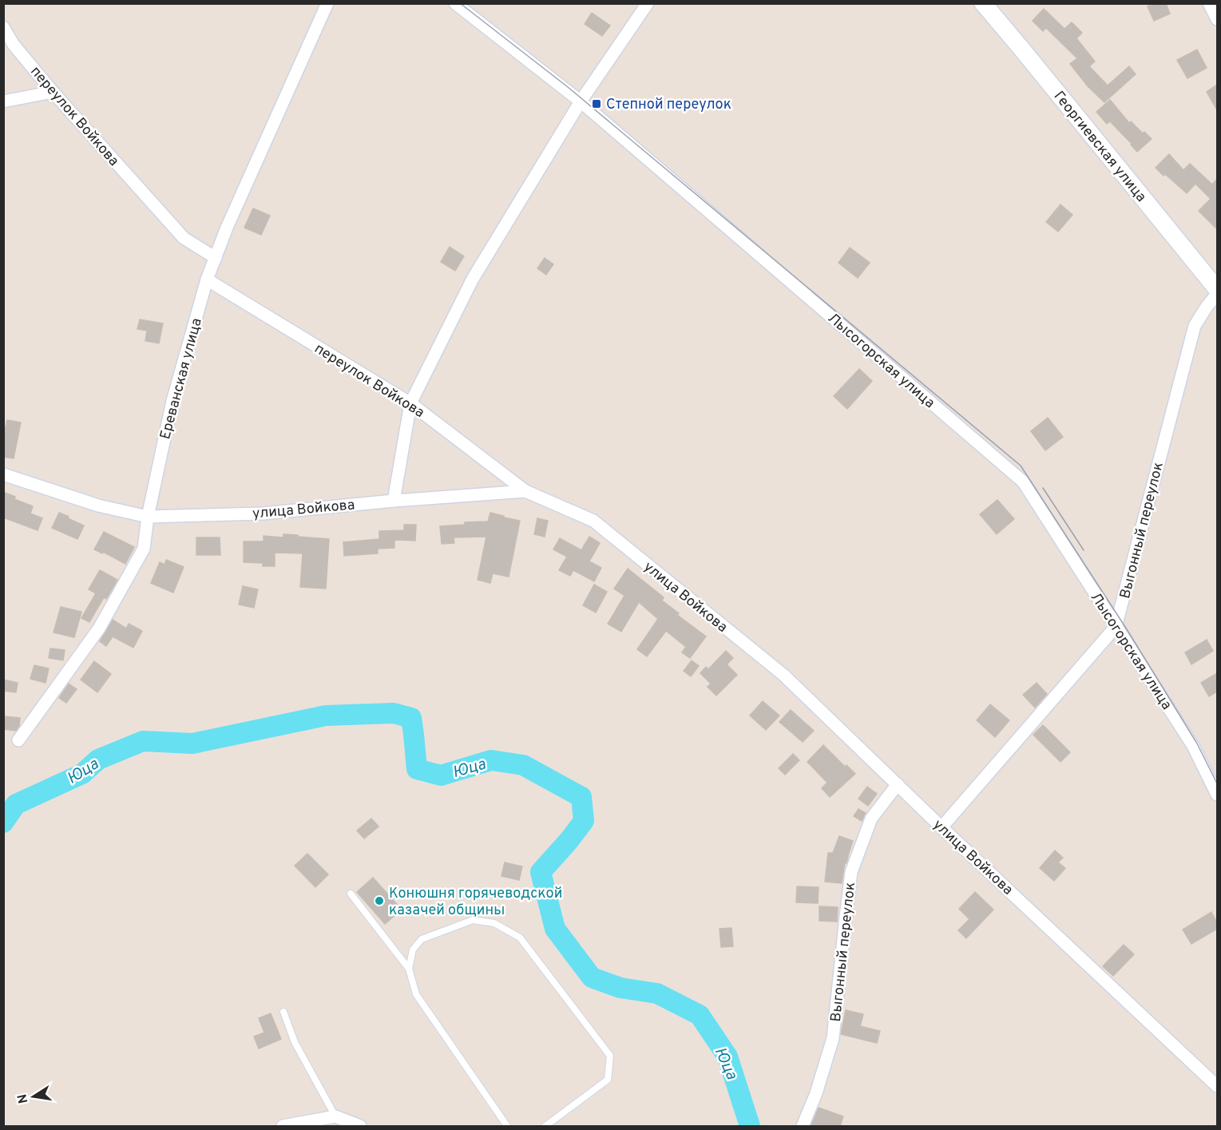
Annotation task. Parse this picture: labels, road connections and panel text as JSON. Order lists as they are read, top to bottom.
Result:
{
  "streets": {
    "main road": ["Георгиевская улица"],
    "street": [
      "переулок Войкова",
      "Лысогорская улица",
      "Ереванская улица",
      "улица Войкова",
      "Выгонный переулок"
    ]
  },
  "crossings": [
    ["переулок Войкова", "Ереванская улица"],
    ["переулок Войкова", "улица Войкова"],
    ["Лысогорская улица", "Выгонный переулок"],
    ["Ереванская улица", "улица Войкова"],
    ["улица Войкова", "Выгонный переулок"]
  ],
  "water": ["Юца"],
  "places": {
    "transit": ["Степной переулок"],
    "other": ["Конюшня горячеводской казачей общины"]
  },
  "north": "left"
}
